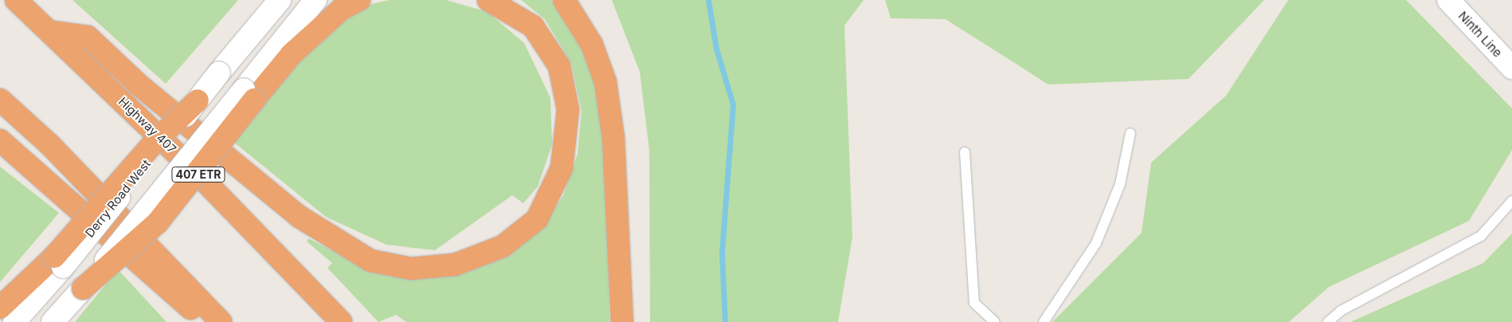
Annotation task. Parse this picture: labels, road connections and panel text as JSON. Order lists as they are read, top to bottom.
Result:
{
  "streets": {
    "highway": ["Highway 407", "407 ETR"],
    "main road": ["Ninth Line"]
  }
}
